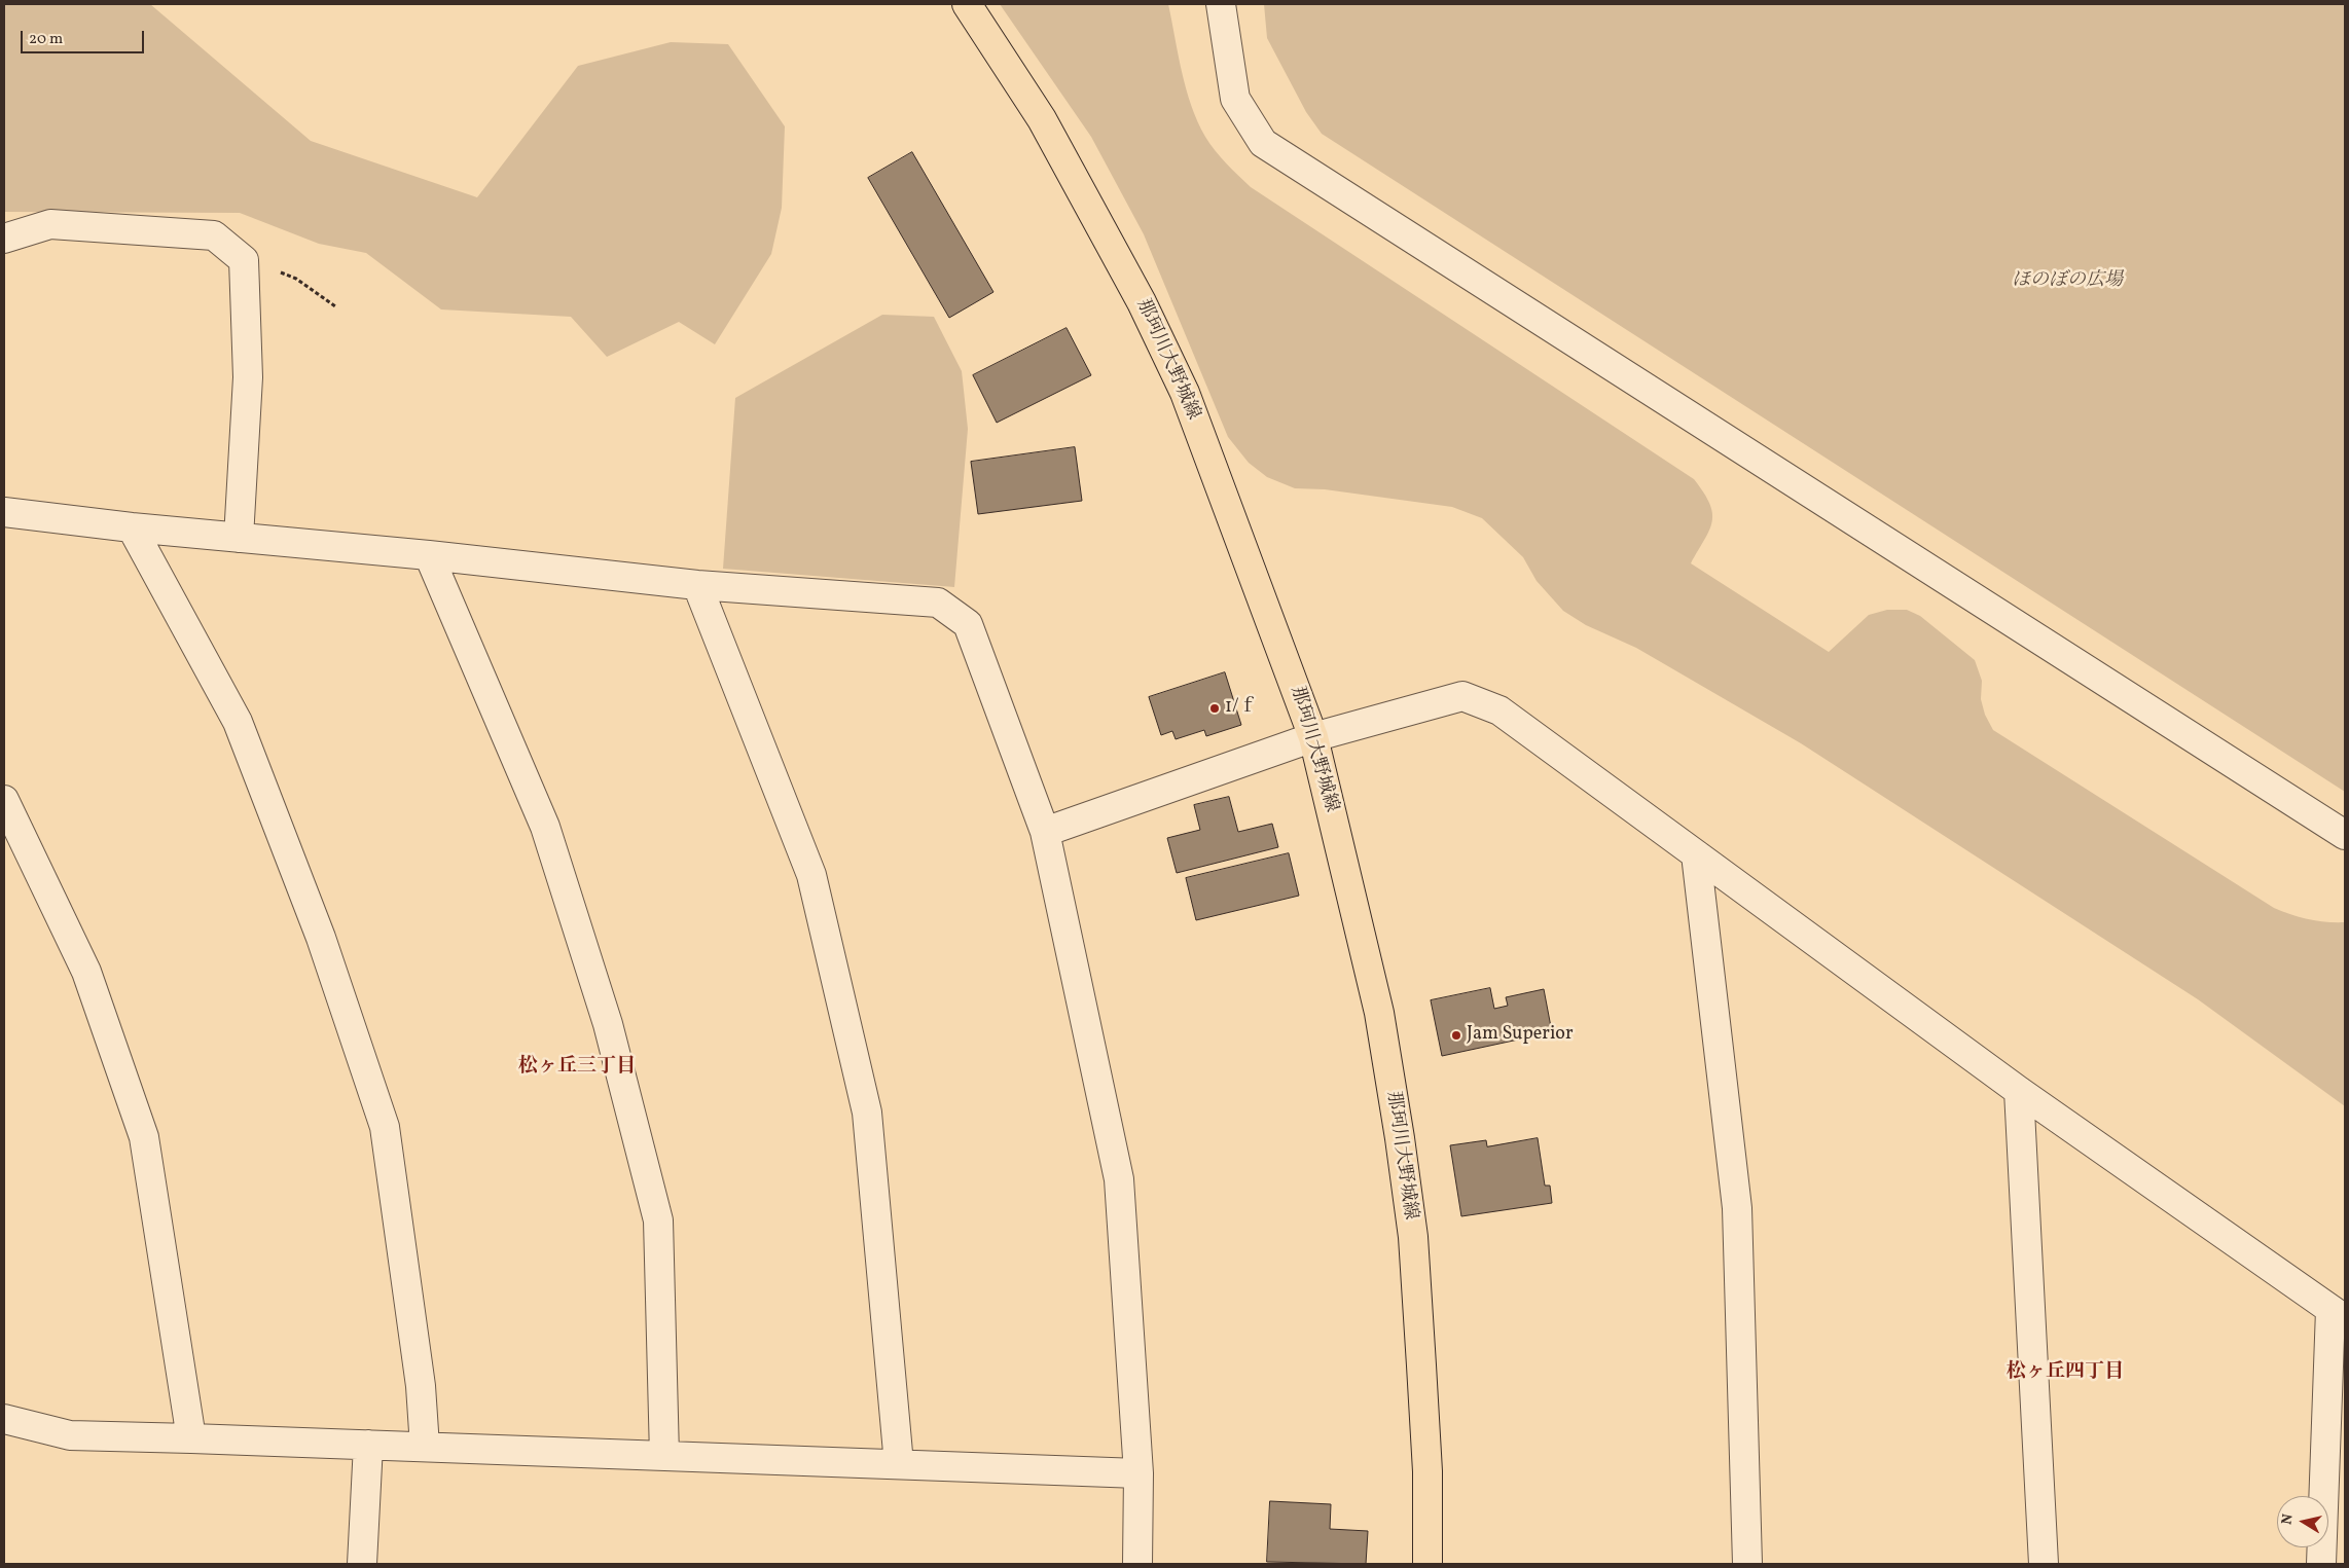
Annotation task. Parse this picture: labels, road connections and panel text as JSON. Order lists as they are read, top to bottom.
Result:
{
  "streets": {
    "main road": ["那珂川大野城線"]
  },
  "districts": ["松ヶ丘三丁目", "松ヶ丘四丁目"],
  "parks": ["ほのぼの広場"],
  "places": ["1/ｆ", "Jam Superior"],
  "scale_bar": "20 m",
  "north": "left"
}
